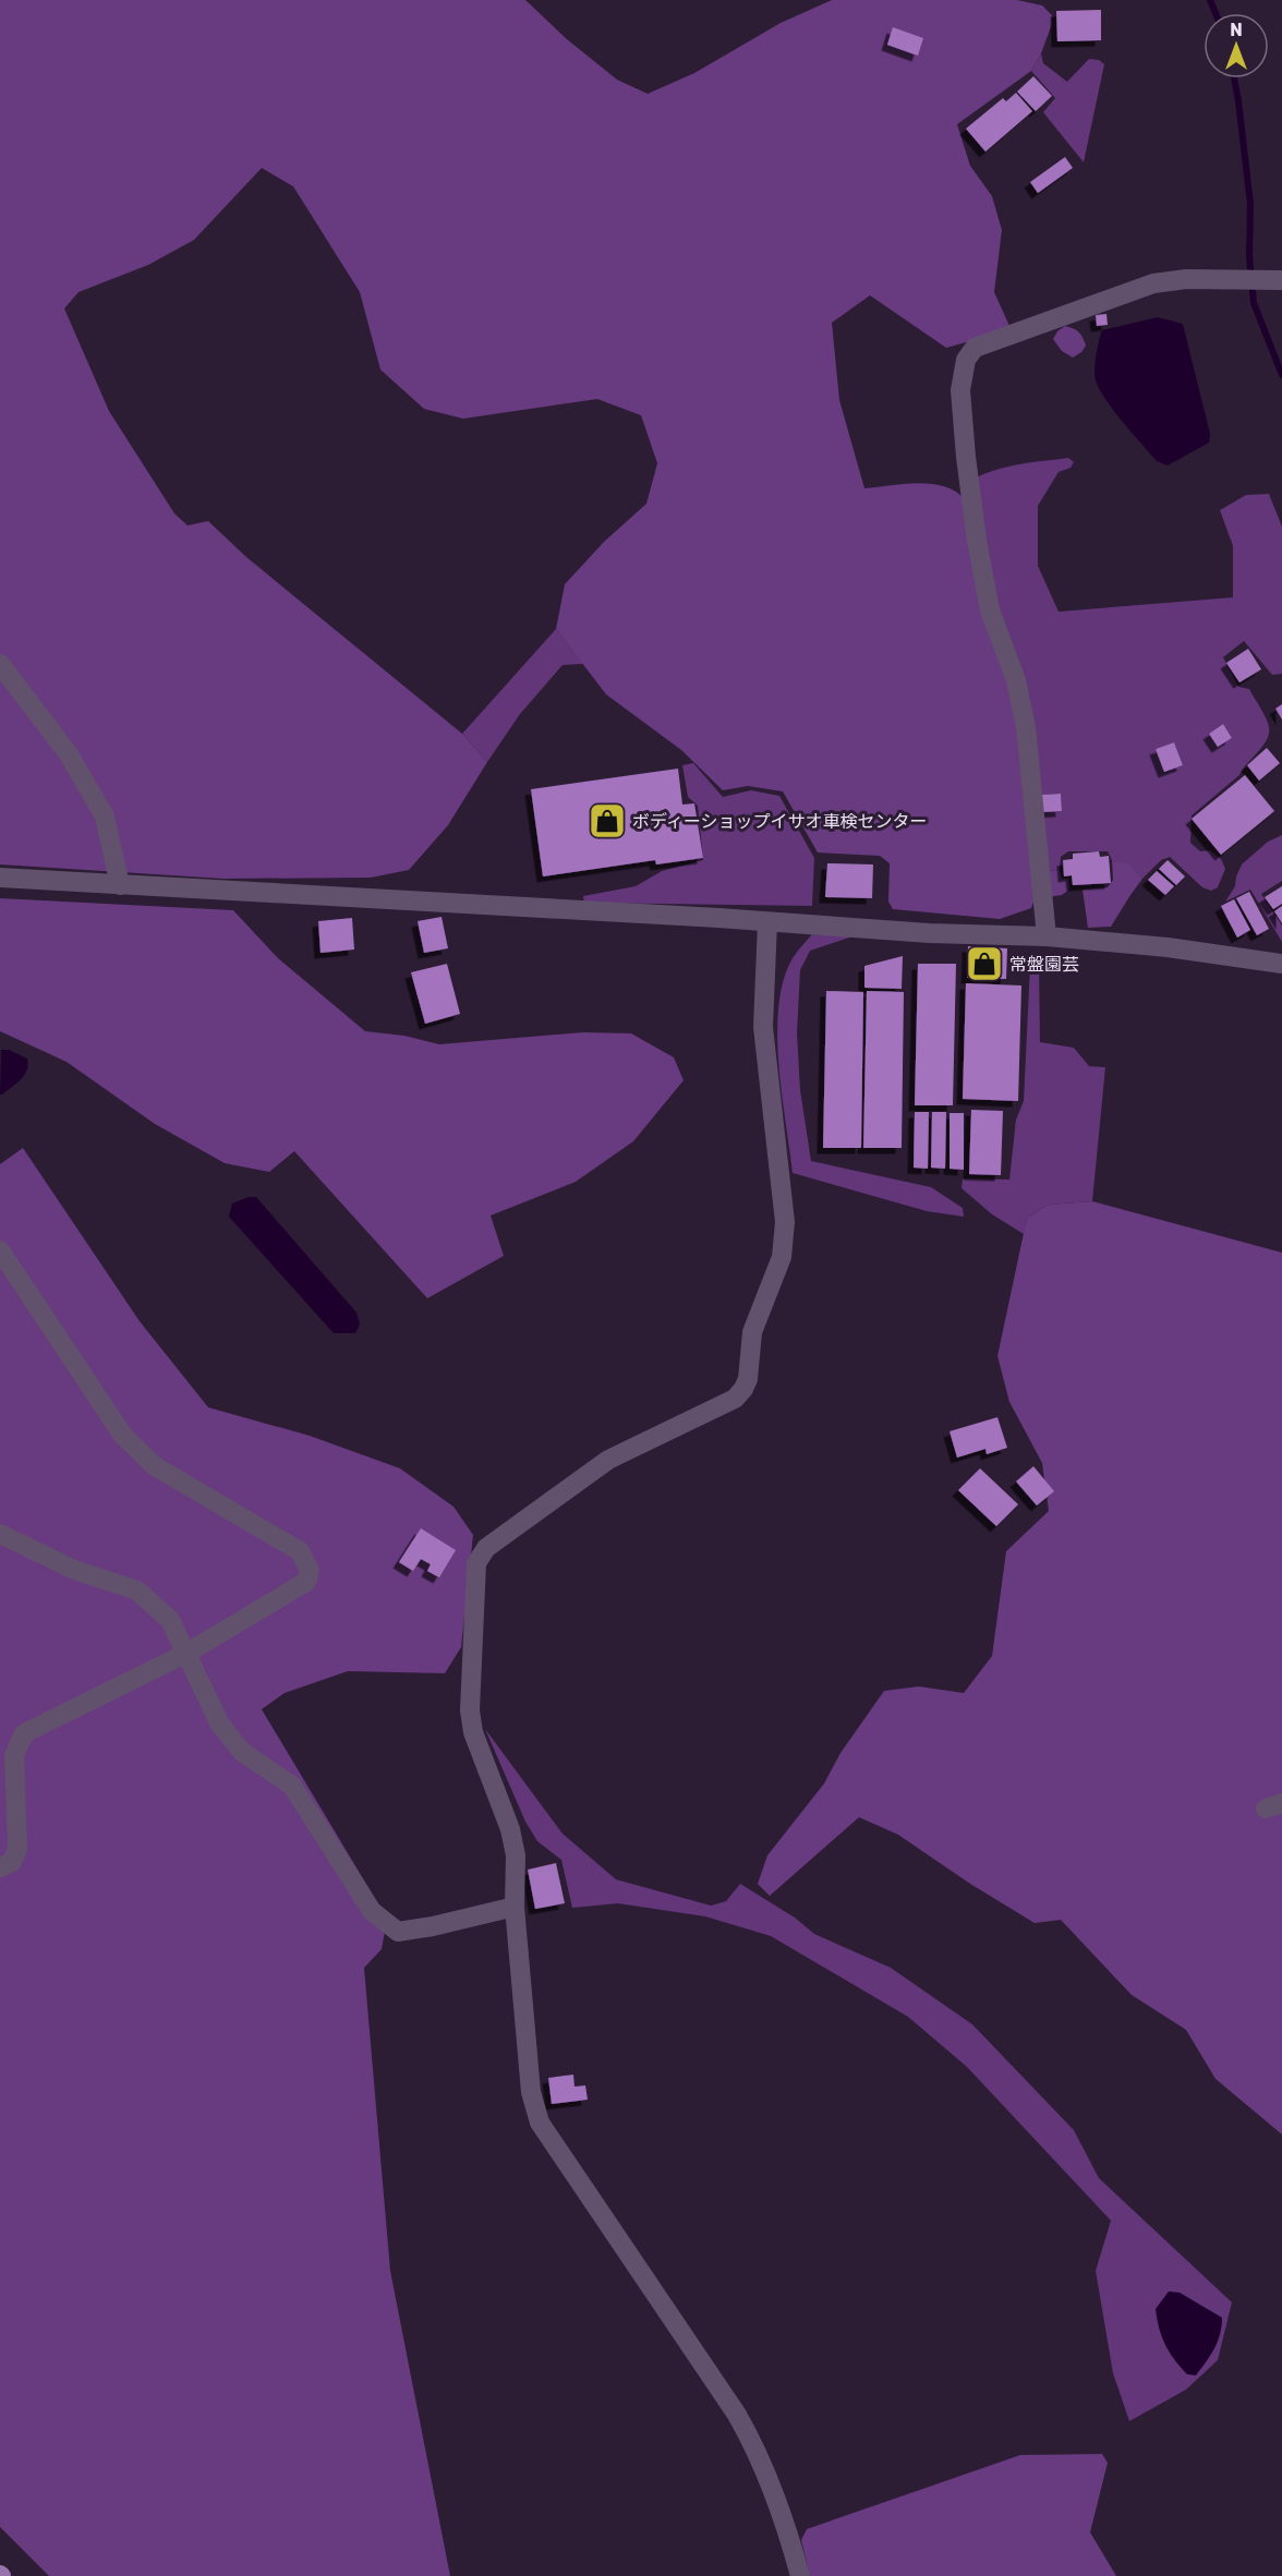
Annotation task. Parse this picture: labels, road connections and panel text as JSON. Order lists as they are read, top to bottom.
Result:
{
  "places": {
    "shop": ["ボディーショップイサオ車検センター", "常盤園芸"]
  },
  "north": "top"
}
